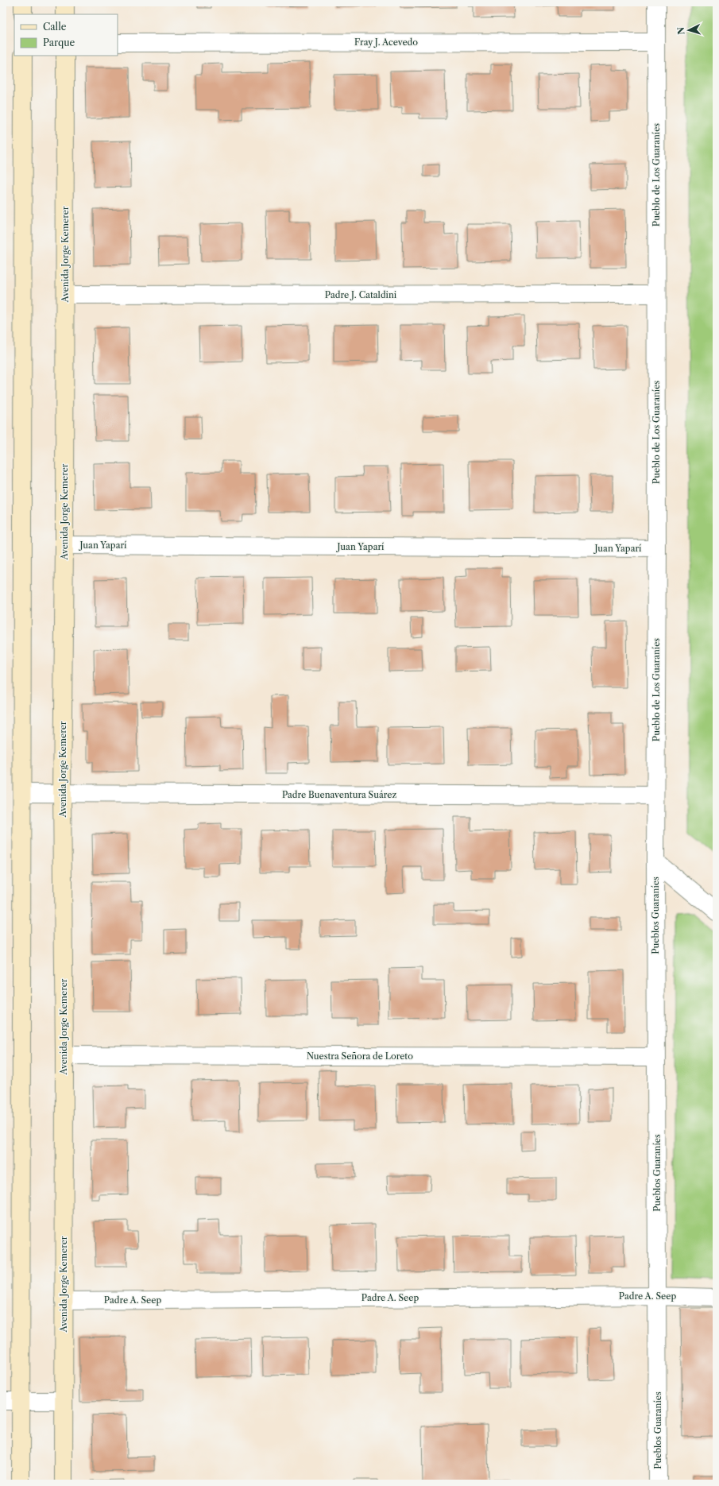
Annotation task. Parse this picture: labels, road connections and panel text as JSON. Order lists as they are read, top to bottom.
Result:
{
  "streets": {
    "main road": ["Avenida Jorge Kemerer"],
    "street": [
      "Fray J. Acevedo",
      "Pueblo de Los Guaraníes",
      "Padre J. Cataldini",
      "Juan Yaparí",
      "Padre Buenaventura Suárez",
      "Pueblos Guaraníes",
      "Nuestra Señora de Loreto",
      "Padre A. Seep"
    ]
  },
  "crossings": [
    ["Fray J. Acevedo", "Pueblo de Los Guaraníes"],
    ["Pueblo de Los Guaraníes", "Padre J. Cataldini"],
    ["Pueblo de Los Guaraníes", "Juan Yaparí"],
    ["Pueblo de Los Guaraníes", "Padre Buenaventura Suárez"],
    ["Pueblo de Los Guaraníes", "Pueblos Guaraníes"],
    ["Avenida Jorge Kemerer", "Padre J. Cataldini"],
    ["Avenida Jorge Kemerer", "Juan Yaparí"],
    ["Avenida Jorge Kemerer", "Padre Buenaventura Suárez"],
    ["Avenida Jorge Kemerer", "Nuestra Señora de Loreto"],
    ["Avenida Jorge Kemerer", "Padre A. Seep"],
    ["Pueblos Guaraníes", "Nuestra Señora de Loreto"],
    ["Pueblos Guaraníes", "Padre A. Seep"]
  ],
  "legend": ["Calle", "Parque"],
  "north": "left"
}
